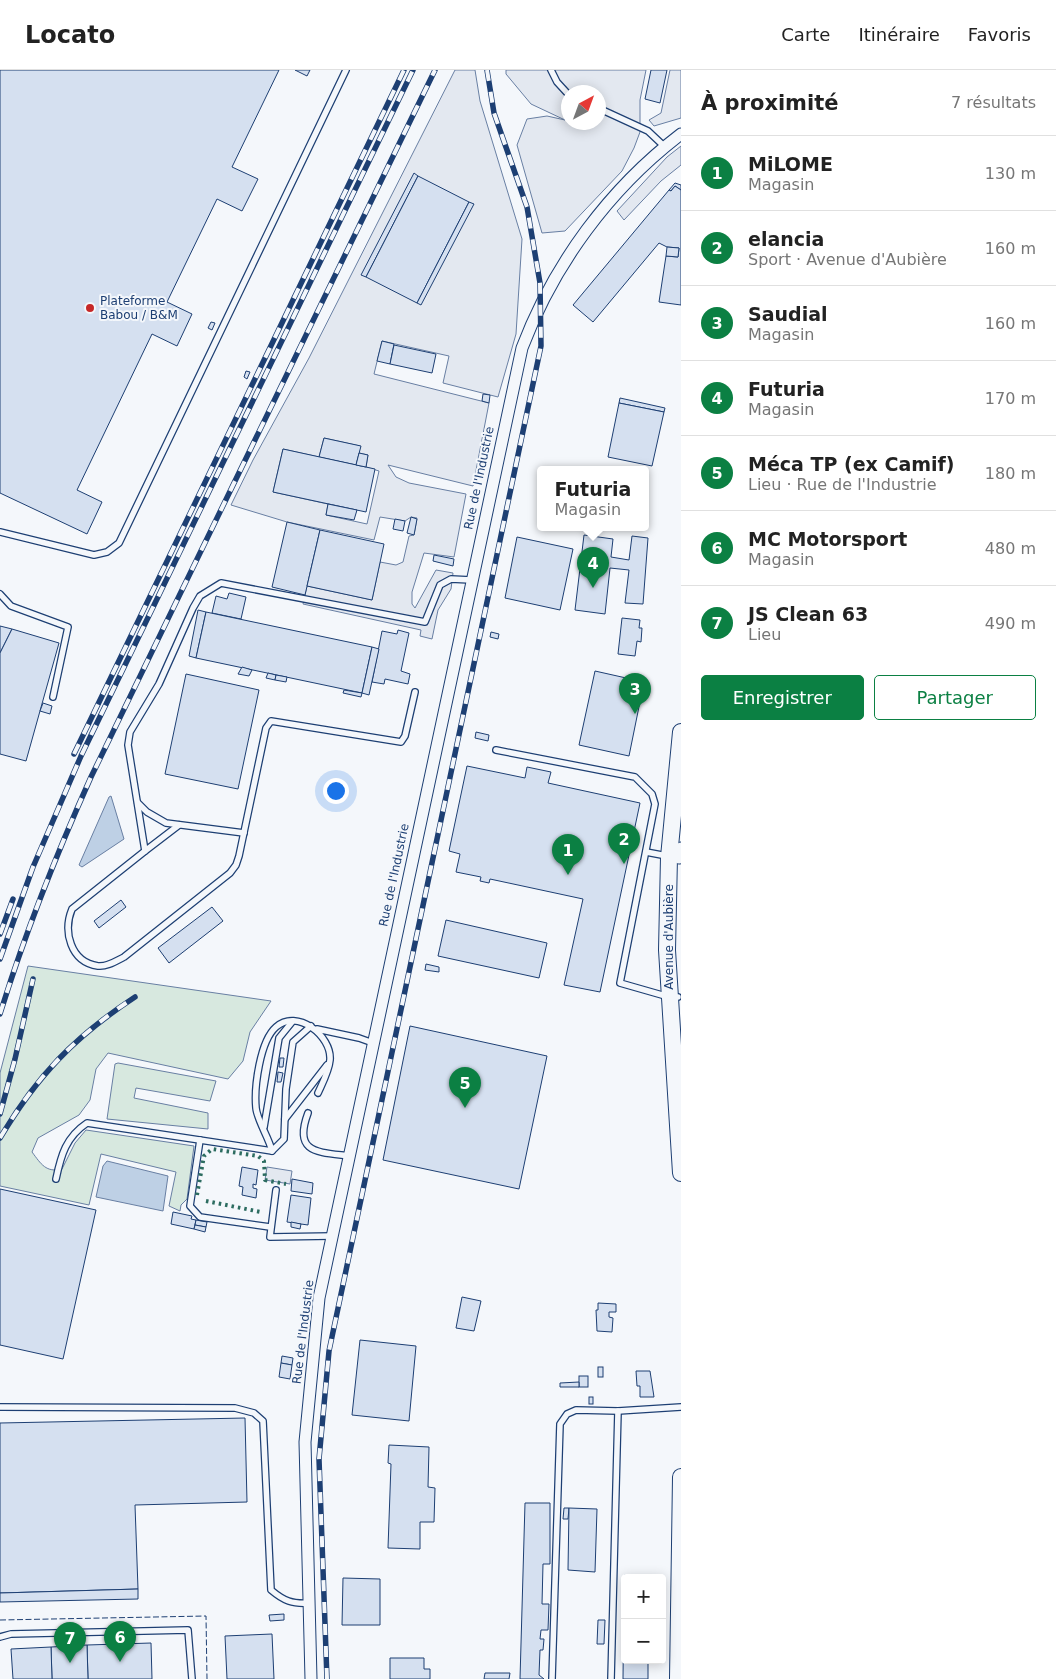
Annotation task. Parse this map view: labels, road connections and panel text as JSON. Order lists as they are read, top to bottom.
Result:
{
  "streets": {
    "main road": ["Avenue d'Aubière"],
    "street": ["Rue de l'Industrie"]
  },
  "places": ["Plateforme Babou / B&M"],
  "north": "top right",
  "page": {
    "header": "Locato",
    "nav": ["Carte", "Itinéraire", "Favoris"],
    "heading": ["À proximité", "7 résultats"],
    "list": [
      {
        "mark": "1",
        "name": "MiLOME",
        "note": "Magasin",
        "value": "130 m"
      },
      {
        "mark": "2",
        "name": "elancia",
        "note": "Sport · Avenue d'Aubière",
        "value": "160 m"
      },
      {
        "mark": "3",
        "name": "Saudial",
        "note": "Magasin",
        "value": "160 m"
      },
      {
        "mark": "4",
        "name": "Futuria",
        "note": "Magasin",
        "value": "170 m"
      },
      {
        "mark": "5",
        "name": "Méca TP (ex Camif)",
        "note": "Lieu · Rue de l'Industrie",
        "value": "180 m"
      },
      {
        "mark": "6",
        "name": "MC Motorsport",
        "note": "Magasin",
        "value": "480 m"
      },
      {
        "mark": "7",
        "name": "JS Clean 63",
        "note": "Lieu",
        "value": "490 m"
      }
    ],
    "popup": ["Futuria", "Magasin"],
    "pins": [
      "4",
      "3",
      "2",
      "1",
      "5",
      "6",
      "7"
    ],
    "buttons": ["Enregistrer", "Partager"],
    "map_buttons": ["+", "−"]
  }
}
